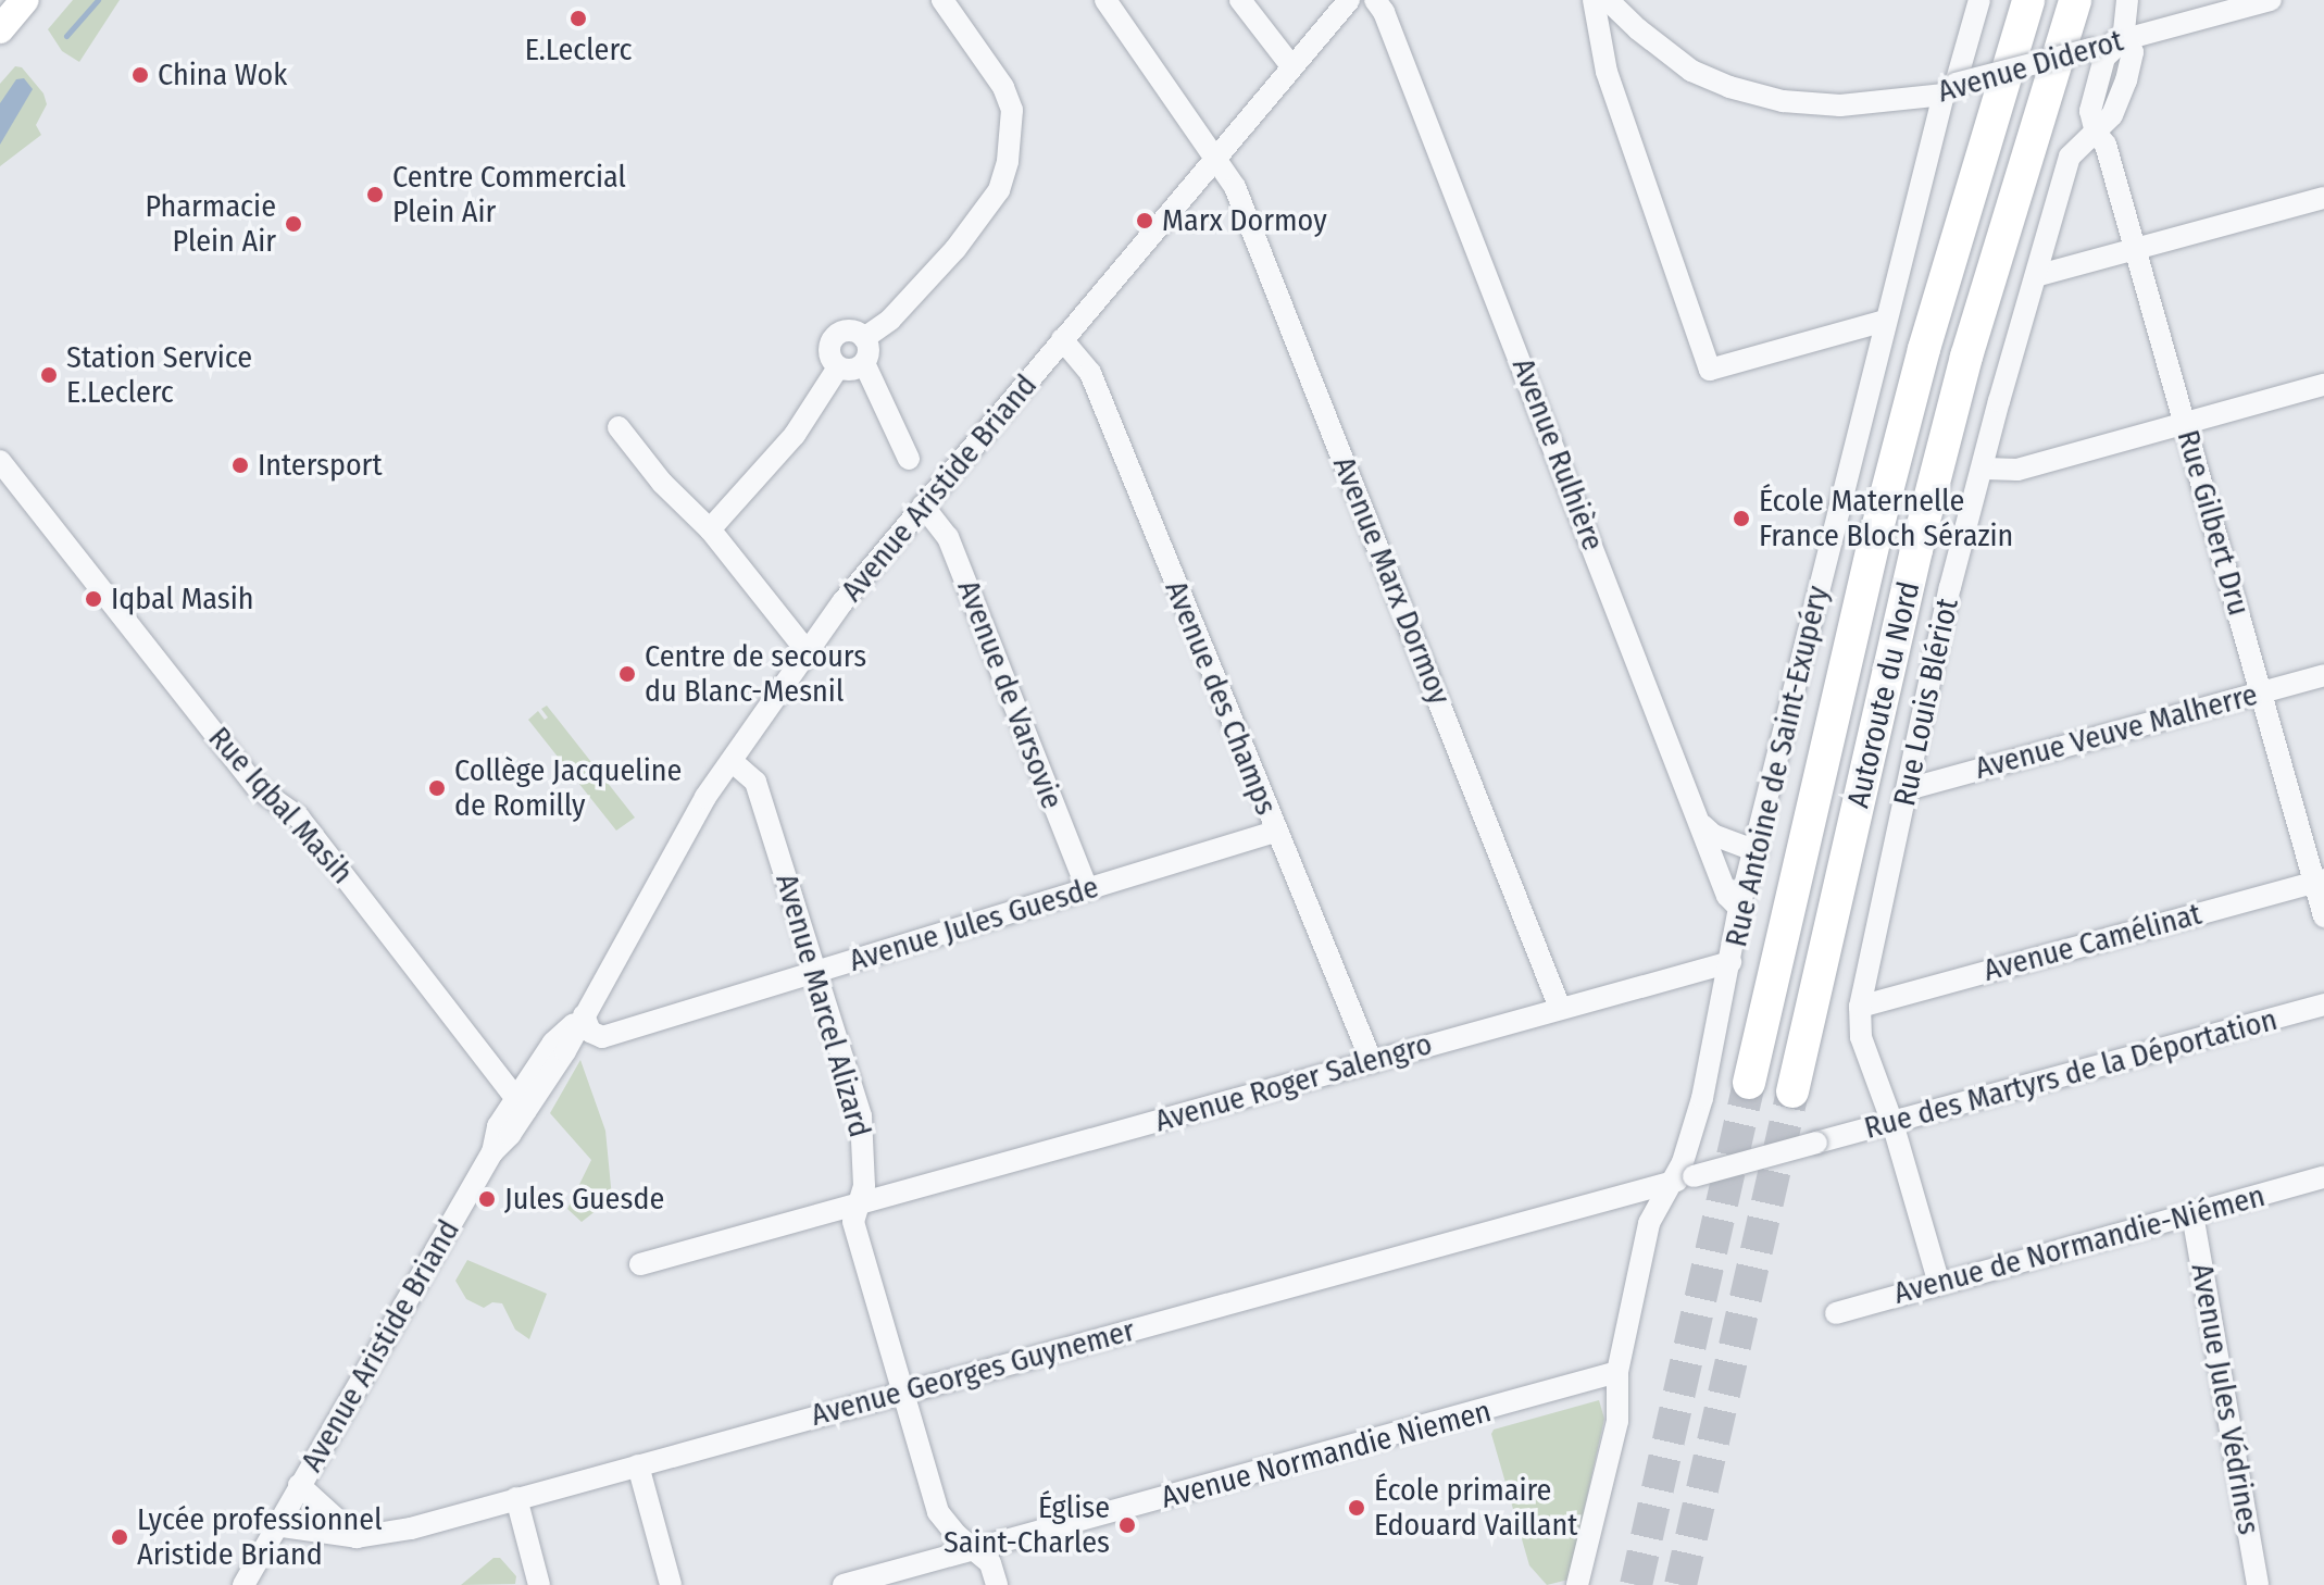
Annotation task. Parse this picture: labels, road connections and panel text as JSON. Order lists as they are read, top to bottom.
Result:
{
  "streets": {
    "highway": ["Autoroute du Nord"],
    "street": [
      "Avenue Diderot",
      "Avenue Rulhière",
      "Avenue Aristide Briand",
      "Rue Gilbert Dru",
      "Avenue Marx Dormoy",
      "Avenue de Varsovie",
      "Avenue des Champs",
      "Rue Louis Blériot",
      "Avenue Veuve Malherre",
      "Rue Antoine de Saint-Exupéry",
      "Rue Iqbal Masih",
      "Avenue Jules Guesde",
      "Avenue Camélinat",
      "Avenue Marcel Alizard",
      "Rue des Martyrs de la Déportation",
      "Avenue Roger Salengro",
      "Avenue de Normandie-Niémen",
      "Avenue Georges Guynemer",
      "Avenue Jules Védrines",
      "Avenue Normandie Niemen"
    ]
  },
  "crossings": [
    ["Avenue Diderot", "Rue Louis Blériot"],
    ["Avenue Diderot", "Rue Antoine de Saint-Exupéry"],
    ["Avenue Rulhière", "Rue Antoine de Saint-Exupéry"],
    ["Avenue Aristide Briand", "Avenue Marx Dormoy"],
    ["Avenue Aristide Briand", "Avenue de Varsovie"],
    ["Avenue Aristide Briand", "Avenue des Champs"],
    ["Avenue Aristide Briand", "Rue Iqbal Masih"],
    ["Avenue Aristide Briand", "Avenue Jules Guesde"],
    ["Avenue Aristide Briand", "Avenue Marcel Alizard"],
    ["Avenue Aristide Briand", "Avenue Georges Guynemer"],
    ["Rue Gilbert Dru", "Rue Louis Blériot"],
    ["Rue Gilbert Dru", "Avenue Veuve Malherre"],
    ["Rue Gilbert Dru", "Avenue Camélinat"],
    ["Avenue Marx Dormoy", "Avenue Roger Salengro"],
    ["Avenue de Varsovie", "Avenue Jules Guesde"],
    ["Avenue des Champs", "Avenue Jules Guesde"],
    ["Avenue des Champs", "Avenue Roger Salengro"],
    ["Rue Louis Blériot", "Avenue Veuve Malherre"],
    ["Rue Louis Blériot", "Avenue Camélinat"],
    ["Rue Louis Blériot", "Rue des Martyrs de la Déportation"],
    ["Rue Louis Blériot", "Avenue de Normandie-Niémen"],
    ["Rue Antoine de Saint-Exupéry", "Avenue Roger Salengro"],
    ["Rue Antoine de Saint-Exupéry", "Avenue Georges Guynemer"],
    ["Avenue Jules Guesde", "Avenue Marcel Alizard"],
    ["Avenue Marcel Alizard", "Avenue Roger Salengro"],
    ["Avenue Marcel Alizard", "Avenue Georges Guynemer"],
    ["Avenue Marcel Alizard", "Avenue Normandie Niemen"],
    ["Rue des Martyrs de la Déportation", "Avenue Georges Guynemer"],
    ["Avenue de Normandie-Niémen", "Avenue Jules Védrines"]
  ],
  "places": [
    "E.Leclerc",
    "China Wok",
    "Centre Commercial Plein Air",
    "Marx Dormoy",
    "Pharmacie Plein Air",
    "Station Service E.Leclerc",
    "Intersport",
    "École Maternelle France Bloch Sérazin",
    "Iqbal Masih",
    "Centre de secours du Blanc-Mesnil",
    "Collège Jacqueline de Romilly",
    "Jules Guesde",
    "École primaire Edouard Vaillant",
    "Église Saint-Charles",
    "Lycée professionnel Aristide Briand"
  ]
}
